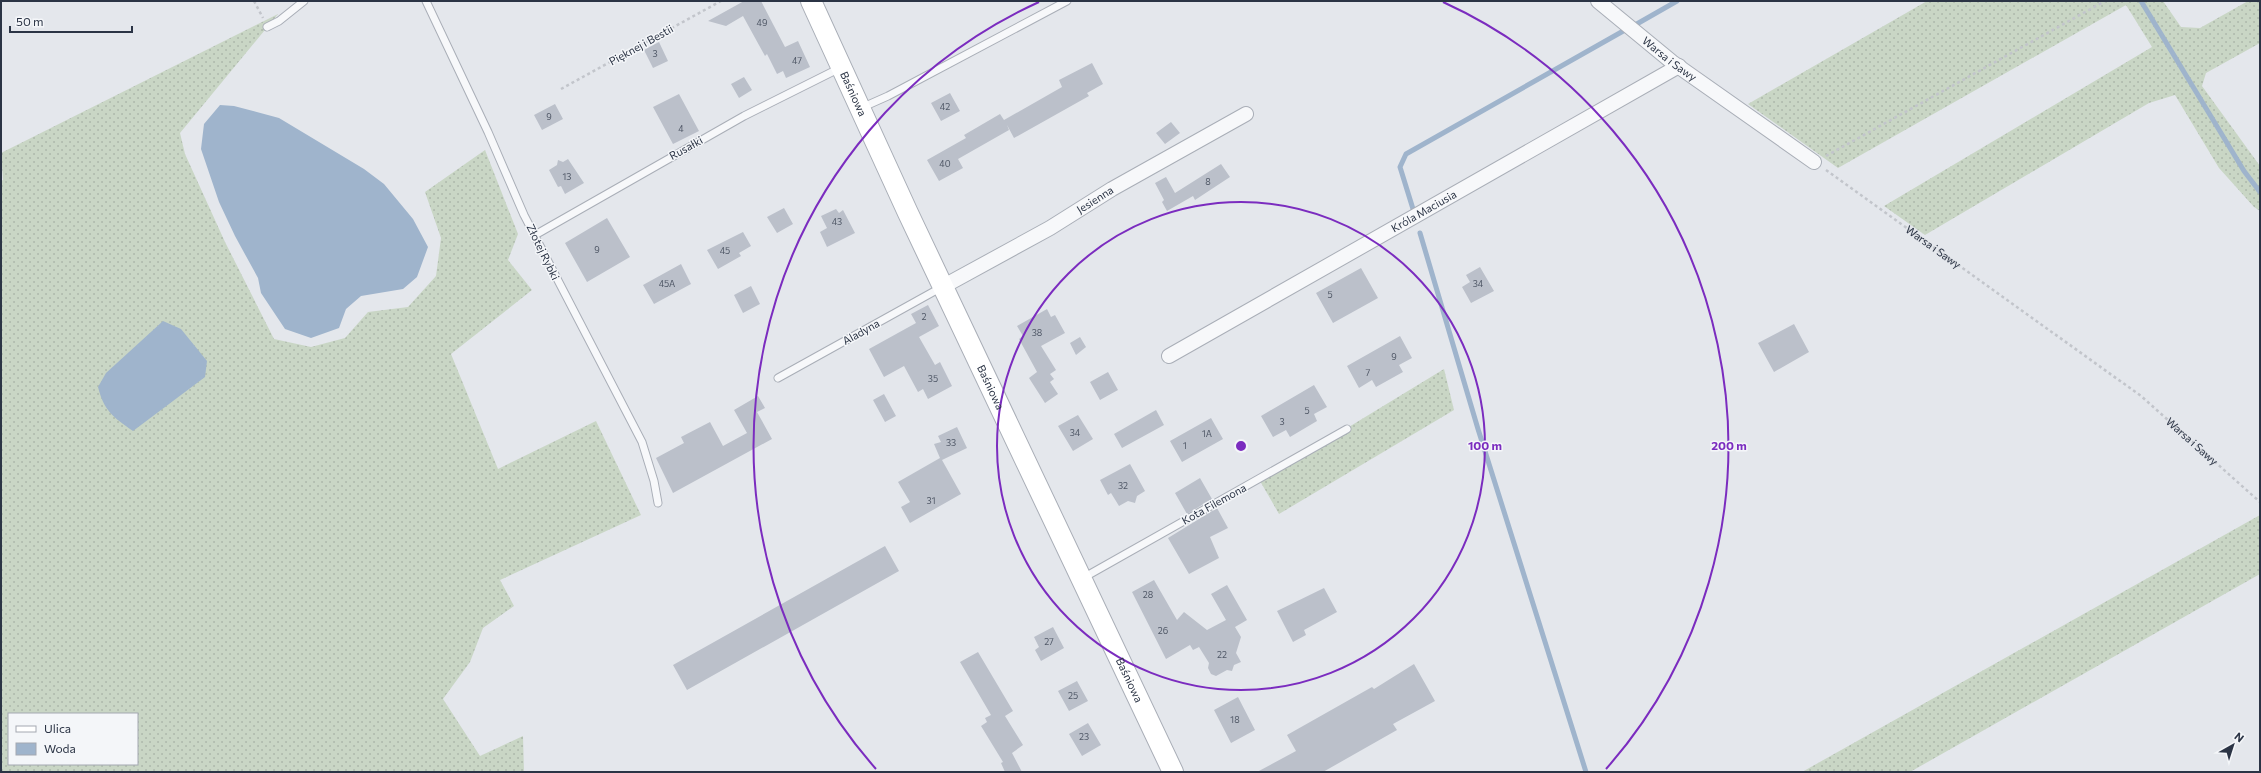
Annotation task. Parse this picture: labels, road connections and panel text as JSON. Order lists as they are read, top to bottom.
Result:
{
  "streets": {
    "main road": ["Baśniowa"],
    "street": ["Warsa i Sawy", "Jesienna", "Króla Maciusia"],
    "lane": [
      "Rusałki",
      "Złotej Rybki",
      "Aladyna",
      "Kota Filemona"
    ],
    "path": ["Pięknej i Bestii"]
  },
  "crossings": [
    ["Warsa i Sawy", "Króla Maciusia"],
    ["Baśniowa", "Rusałki"],
    ["Baśniowa", "Jesienna"],
    ["Baśniowa", "Aladyna"],
    ["Baśniowa", "Kota Filemona"],
    ["Rusałki", "Złotej Rybki"],
    ["Jesienna", "Aladyna"]
  ],
  "house_numbers": [
    "49",
    "3",
    "47",
    "42",
    "9",
    "4",
    "40",
    "13",
    "8",
    "43",
    "9",
    "45",
    "45A",
    "34",
    "5",
    "2",
    "38",
    "9",
    "7",
    "35",
    "5",
    "3",
    "34",
    "1A",
    "33",
    "1",
    "32",
    "31",
    "28",
    "26",
    "27",
    "22",
    "25",
    "18",
    "23"
  ],
  "legend": ["Ulica", "Woda"],
  "scale_bar": "50 m",
  "north": "top right",
  "rings": ["100 m", "200 m"]
}
